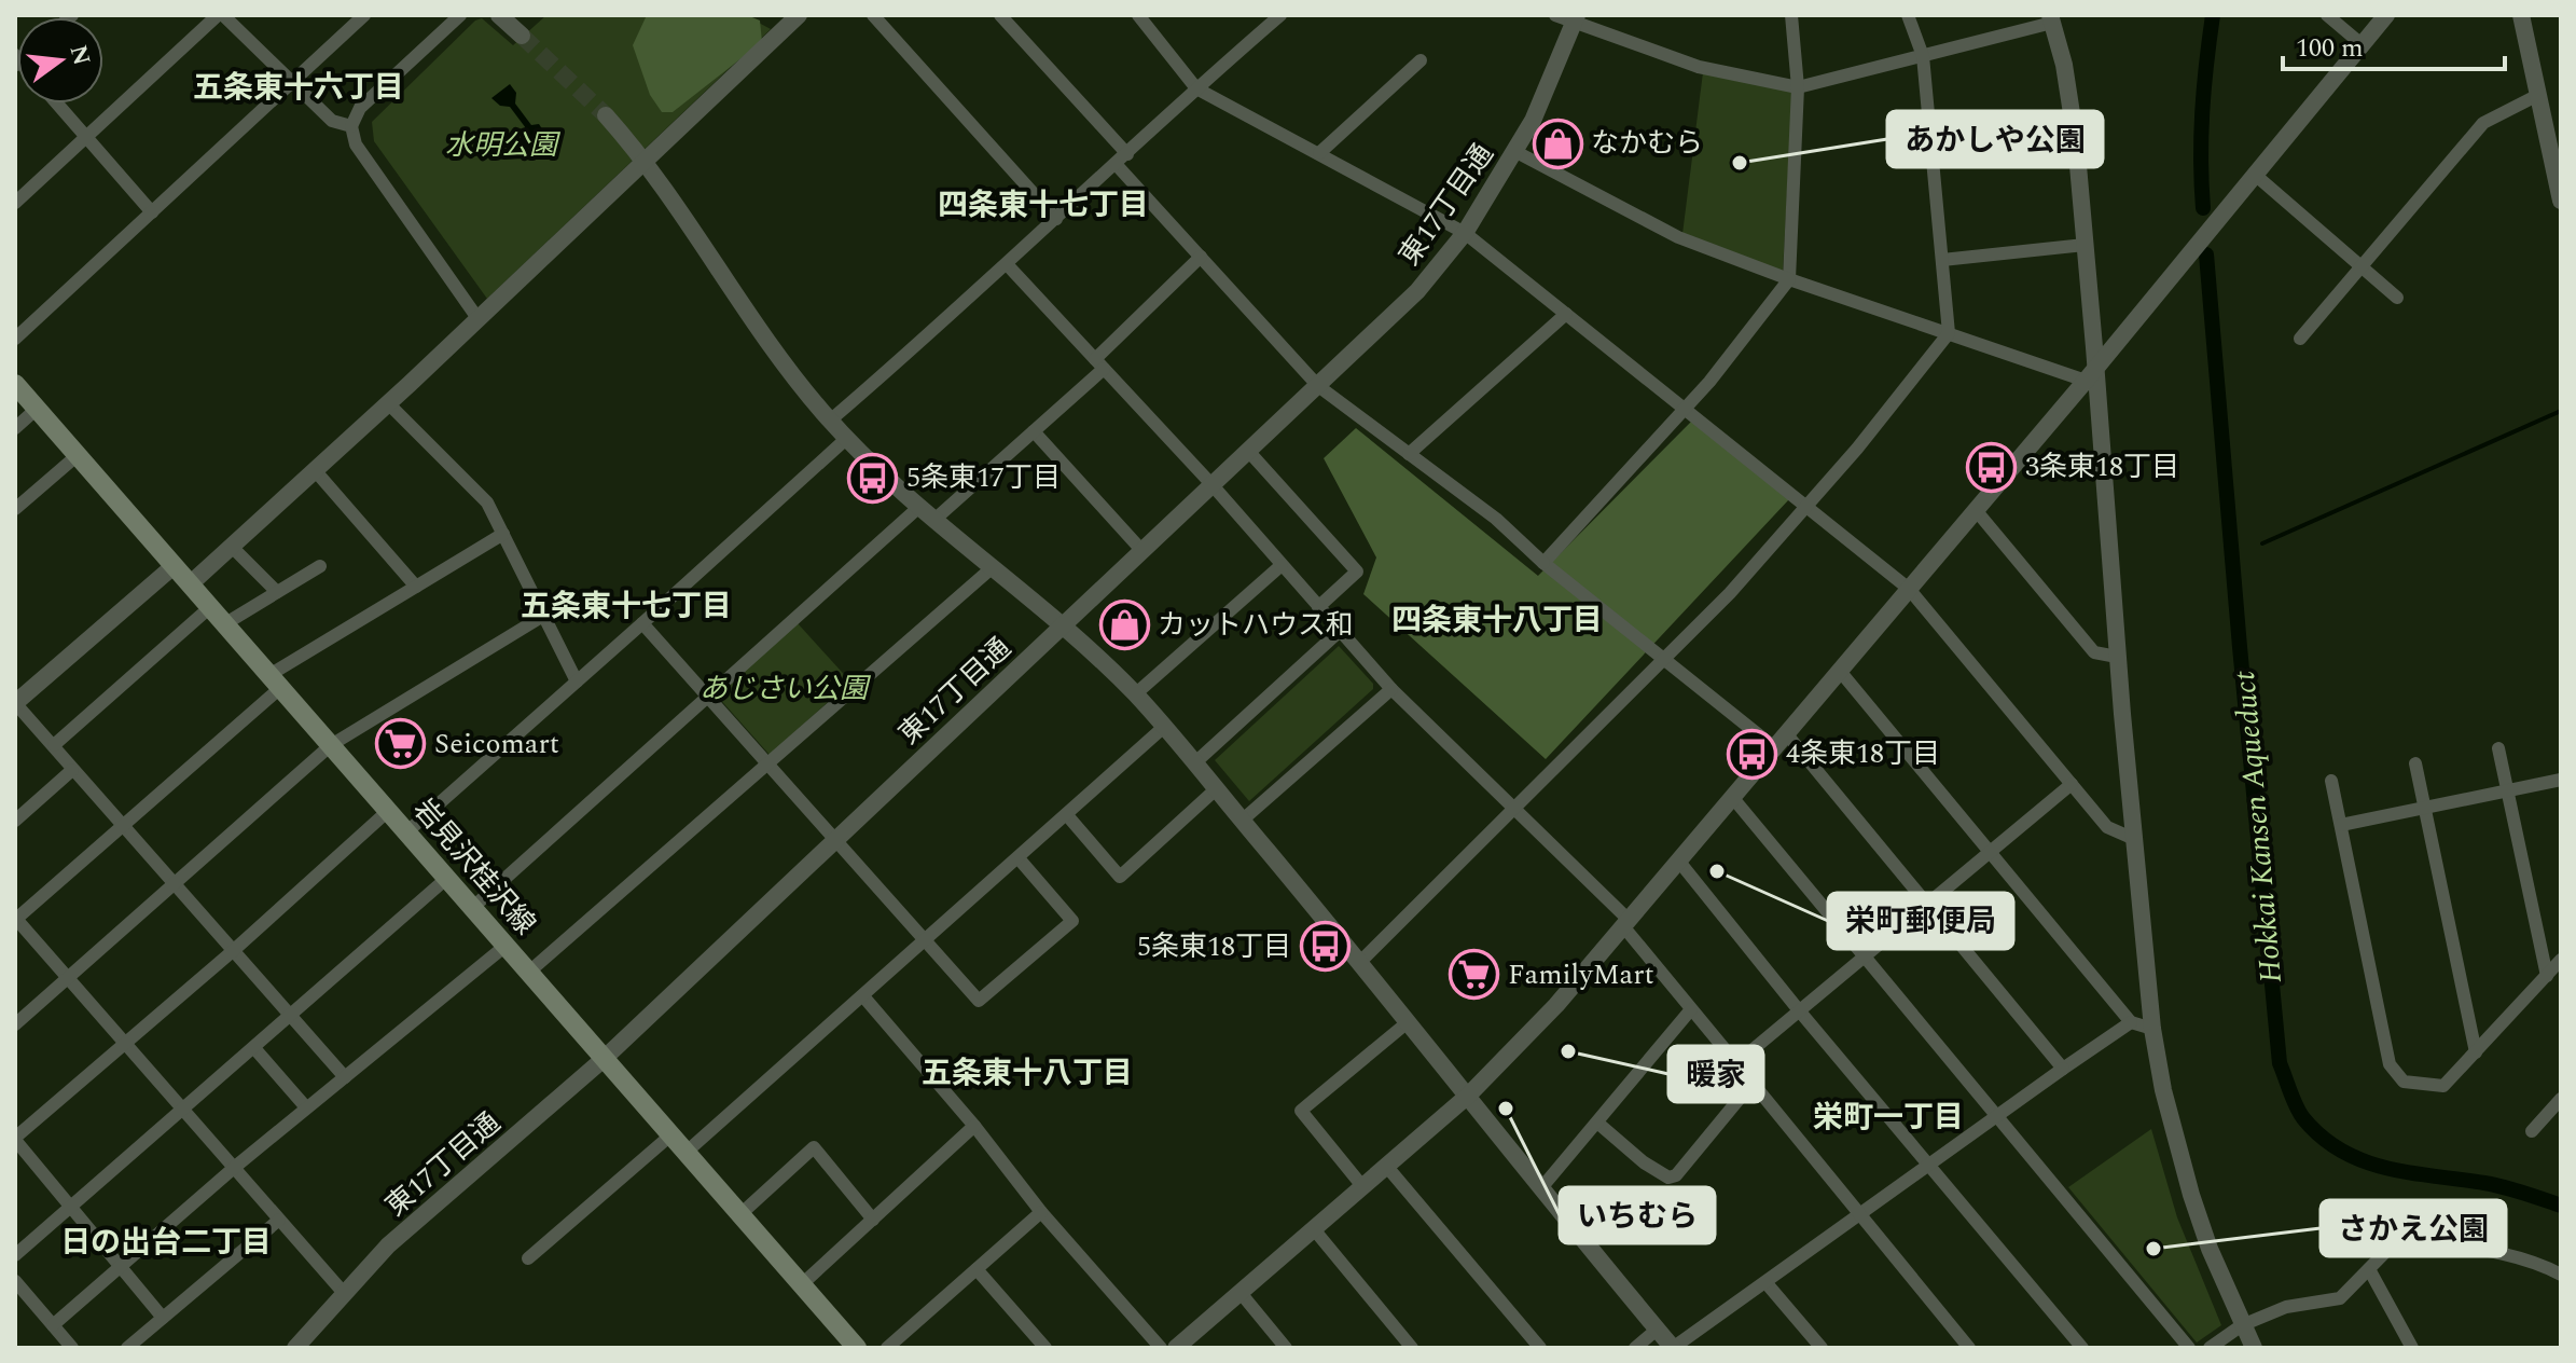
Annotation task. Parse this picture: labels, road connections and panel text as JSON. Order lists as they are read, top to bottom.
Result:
{
  "streets": {
    "main road": ["岩見沢桂沢線"],
    "street": ["東17丁目通"]
  },
  "crossings": [
    ["東17丁目通", "岩見沢桂沢線"]
  ],
  "districts": [
    "五条東十六丁目",
    "四条東十七丁目",
    "五条東十七丁目",
    "四条東十八丁目",
    "五条東十八丁目",
    "栄町一丁目",
    "日の出台二丁目"
  ],
  "water": ["Hokkai Kansen Aqueduct"],
  "parks": ["水明公園", "あじさい公園"],
  "places": {
    "shop": ["なかむら", "カットハウス和"],
    "other": [
      "あかしや公園",
      "栄町郵便局",
      "暖家",
      "いちむら",
      "さかえ公園"
    ],
    "bus stop": [
      "3条東18丁目",
      "5条東17丁目",
      "4条東18丁目",
      "5条東18丁目"
    ],
    "supermarket": ["Seicomart", "FamilyMart"]
  },
  "scale_bar": "100 m",
  "north": "right"
}
